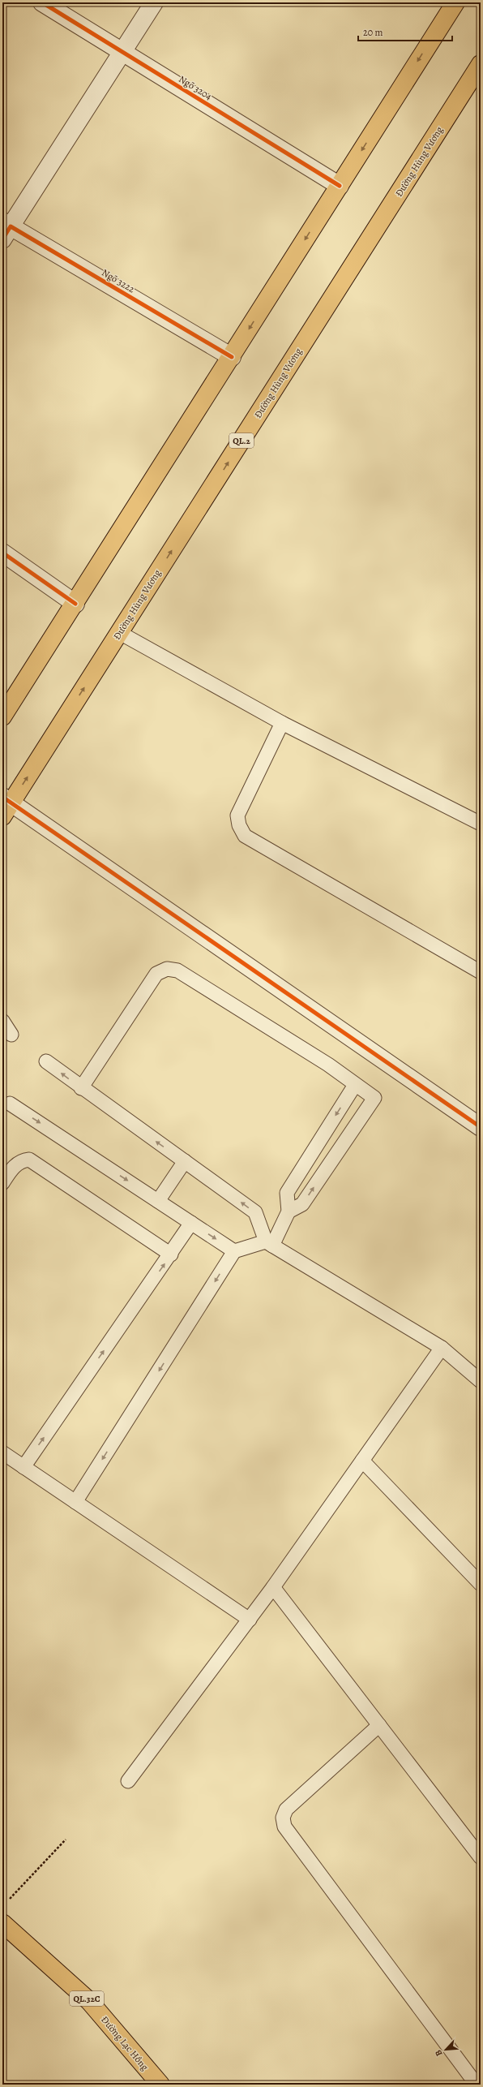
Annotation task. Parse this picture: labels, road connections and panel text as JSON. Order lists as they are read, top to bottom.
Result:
{
  "streets": {
    "main road": [
      "Đường Hùng Vương",
      "QL.2",
      "QL.32C",
      "Đường Lạc Hồng"
    ],
    "street": ["Ngõ 3204", "Ngõ 3222"]
  },
  "scale_bar": "20 m",
  "north": "bottom left"
}
